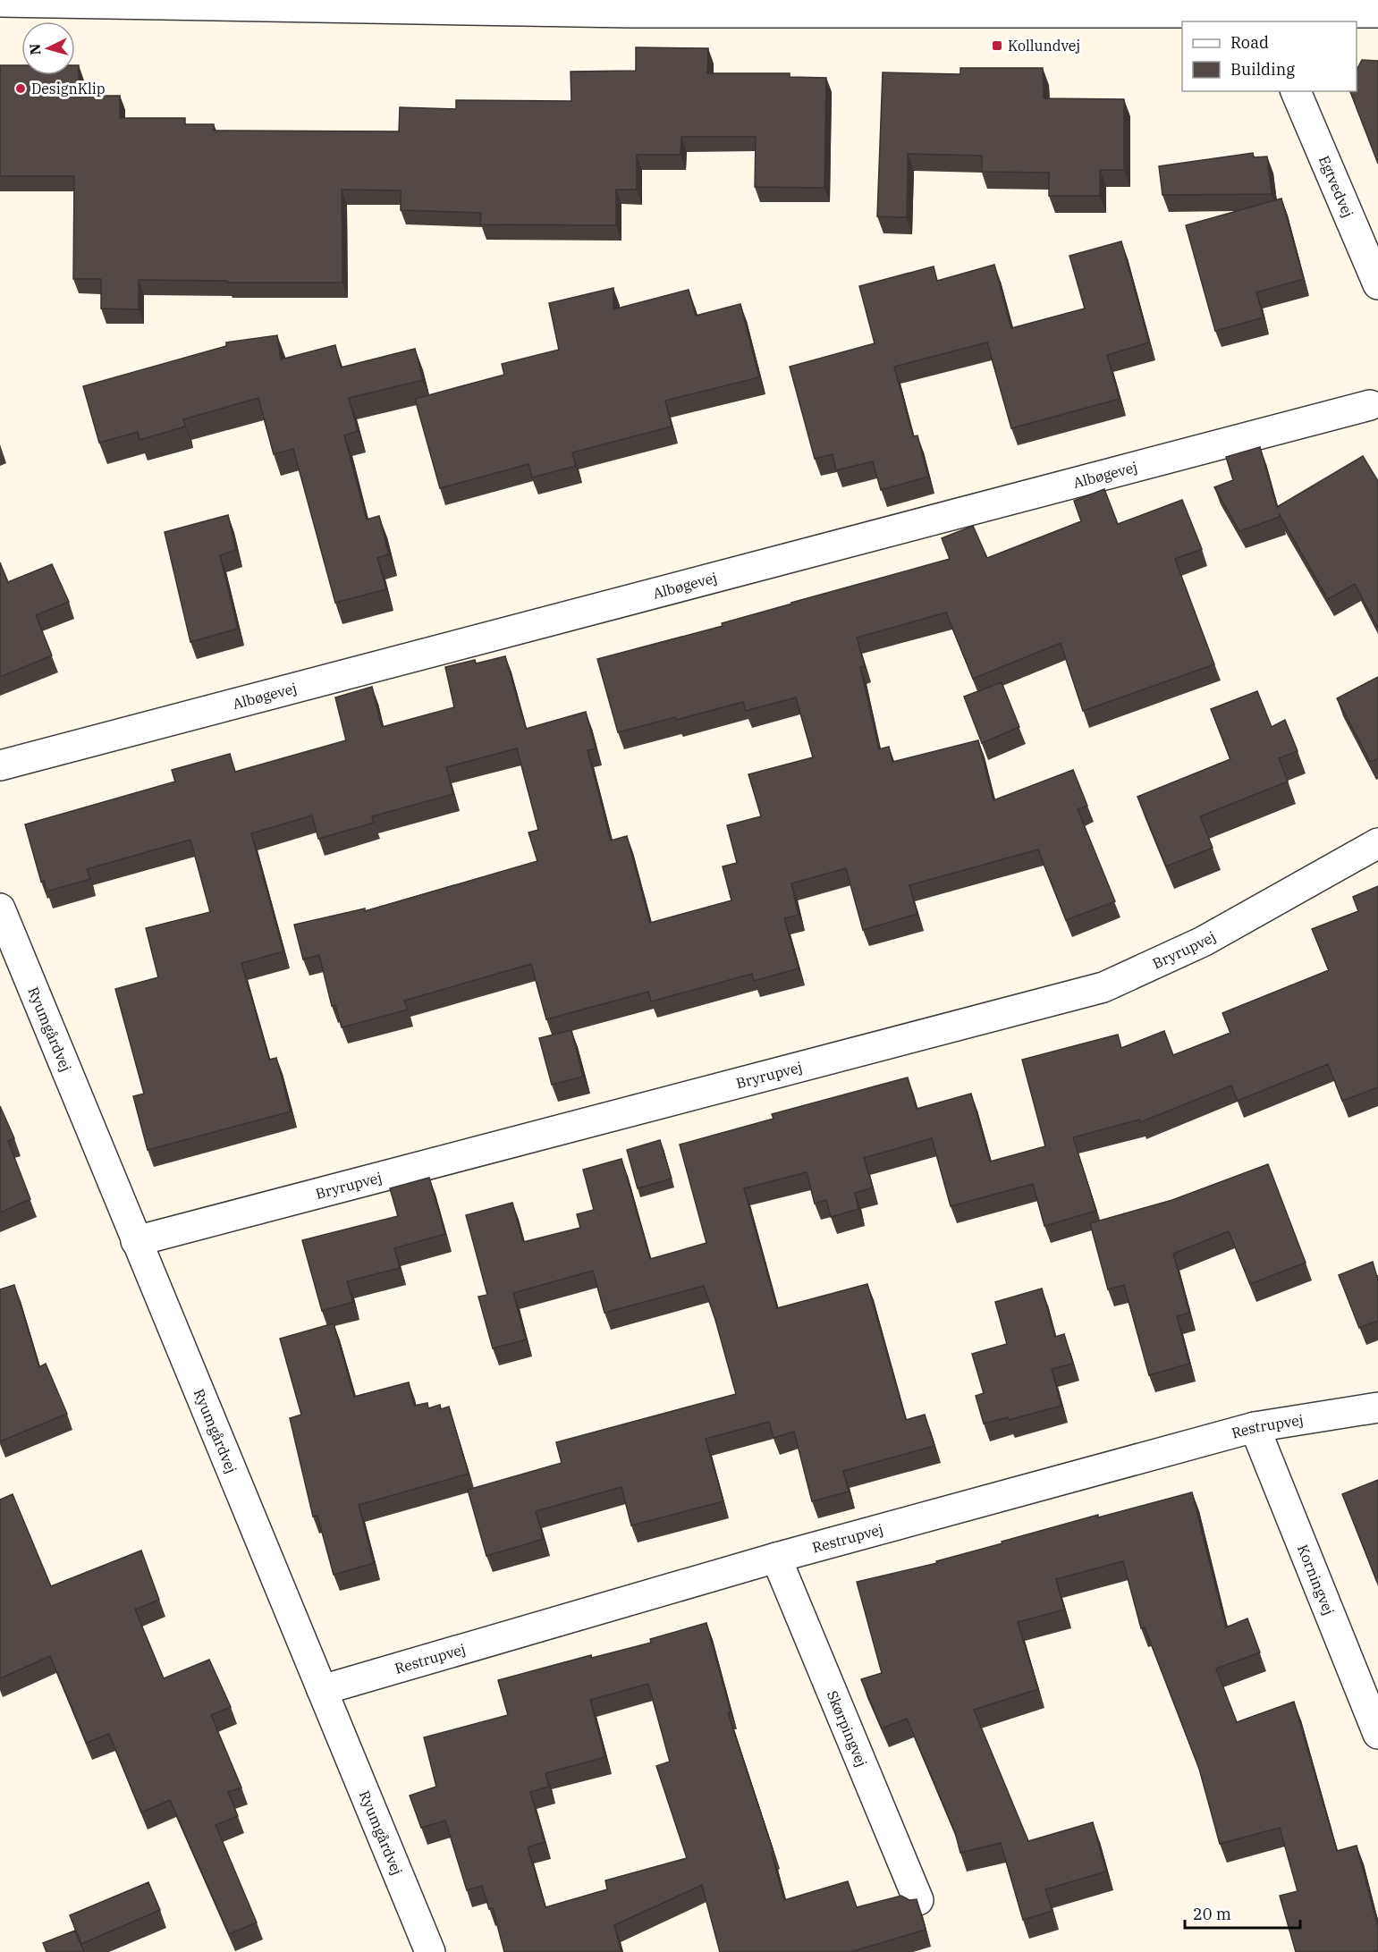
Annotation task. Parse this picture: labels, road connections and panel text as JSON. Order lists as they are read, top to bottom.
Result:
{
  "streets": {
    "street": [
      "Egtvedvej",
      "Albøgevej",
      "Bryrupvej",
      "Ryumgårdvej",
      "Restrupvej",
      "Korningvej",
      "Skørpingvej"
    ]
  },
  "crossings": [
    ["Bryrupvej", "Ryumgårdvej"],
    ["Ryumgårdvej", "Restrupvej"],
    ["Restrupvej", "Korningvej"],
    ["Restrupvej", "Skørpingvej"]
  ],
  "places": {
    "transit": ["Kollundvej"],
    "other": ["DesignKlip"]
  },
  "legend": ["Road", "Building"],
  "scale_bar": "20 m",
  "north": "left"
}
